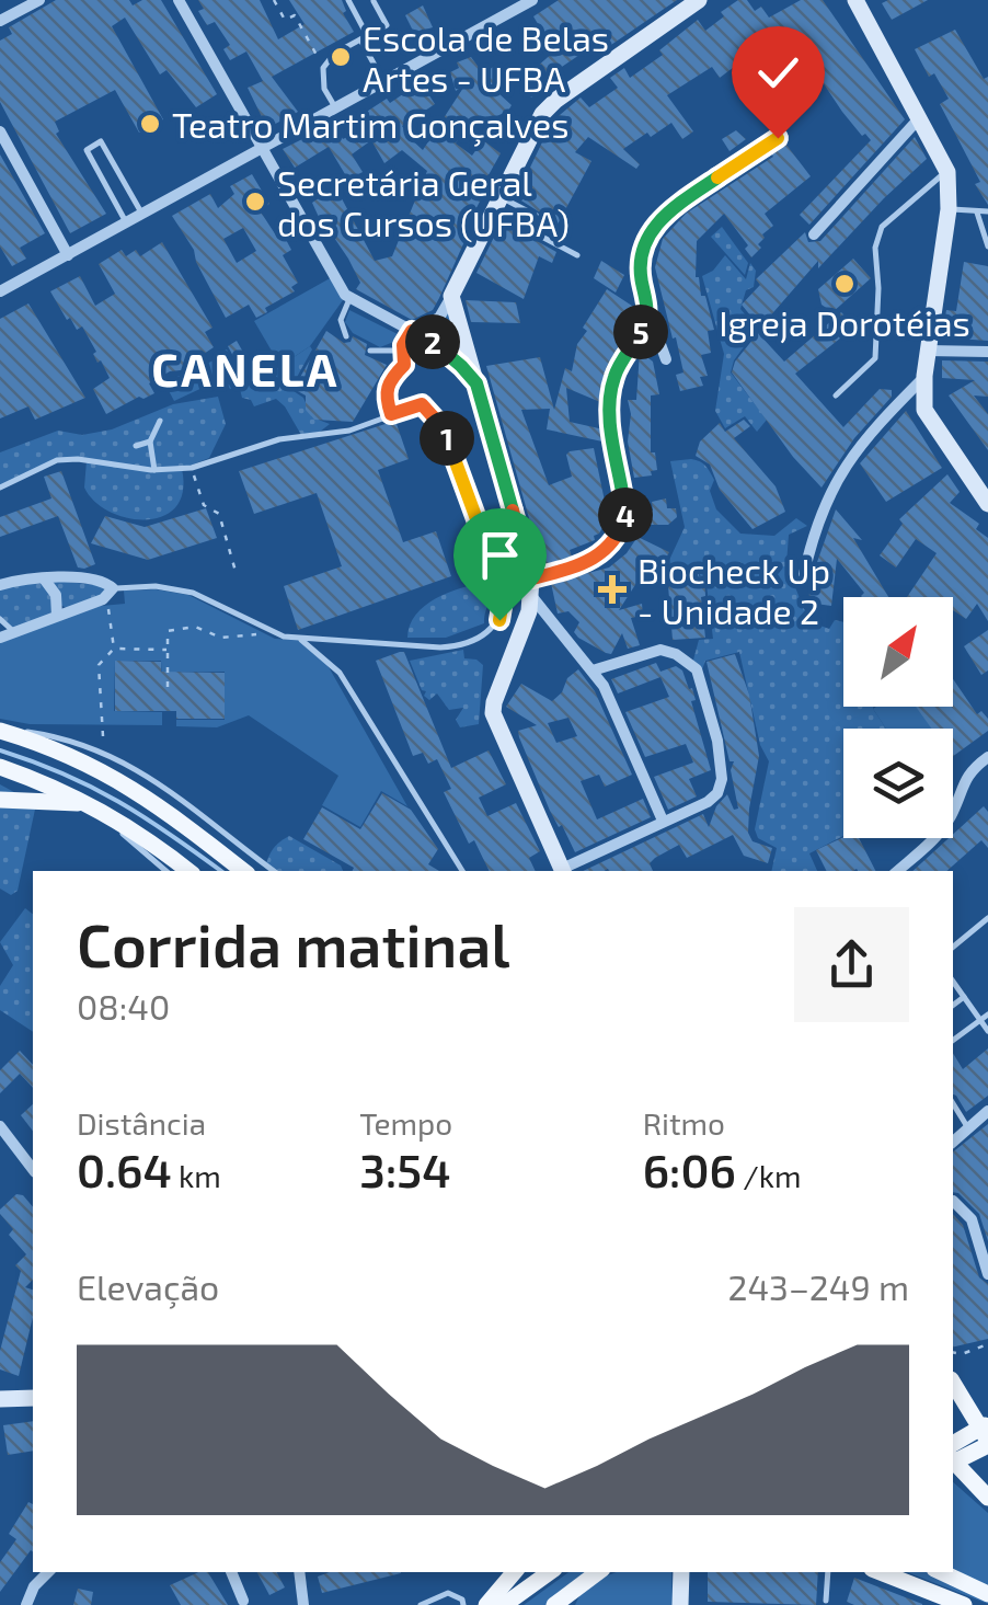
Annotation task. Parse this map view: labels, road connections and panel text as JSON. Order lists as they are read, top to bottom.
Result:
{
  "districts": ["CANELA"],
  "places": {
    "other": [
      "Escola de Belas Artes - UFBA",
      "Teatro Martim Gonçalves",
      "Secretária Geral dos Cursos (UFBA)",
      "Igreja Dorotéias"
    ],
    "health": ["Biocheck Up - Unidade 2"]
  },
  "north": "top right",
  "page": {
    "pins": [
      "5",
      "2",
      "1",
      "4"
    ],
    "heading": ["Corrida matinal", "08:40"],
    "stats": [
      ["Distância", "0.64 km"],
      ["Tempo", "3:54"],
      ["Ritmo", "6:06 /km"]
    ],
    "chart": ["Elevação", "243–249 m"]
  }
}
